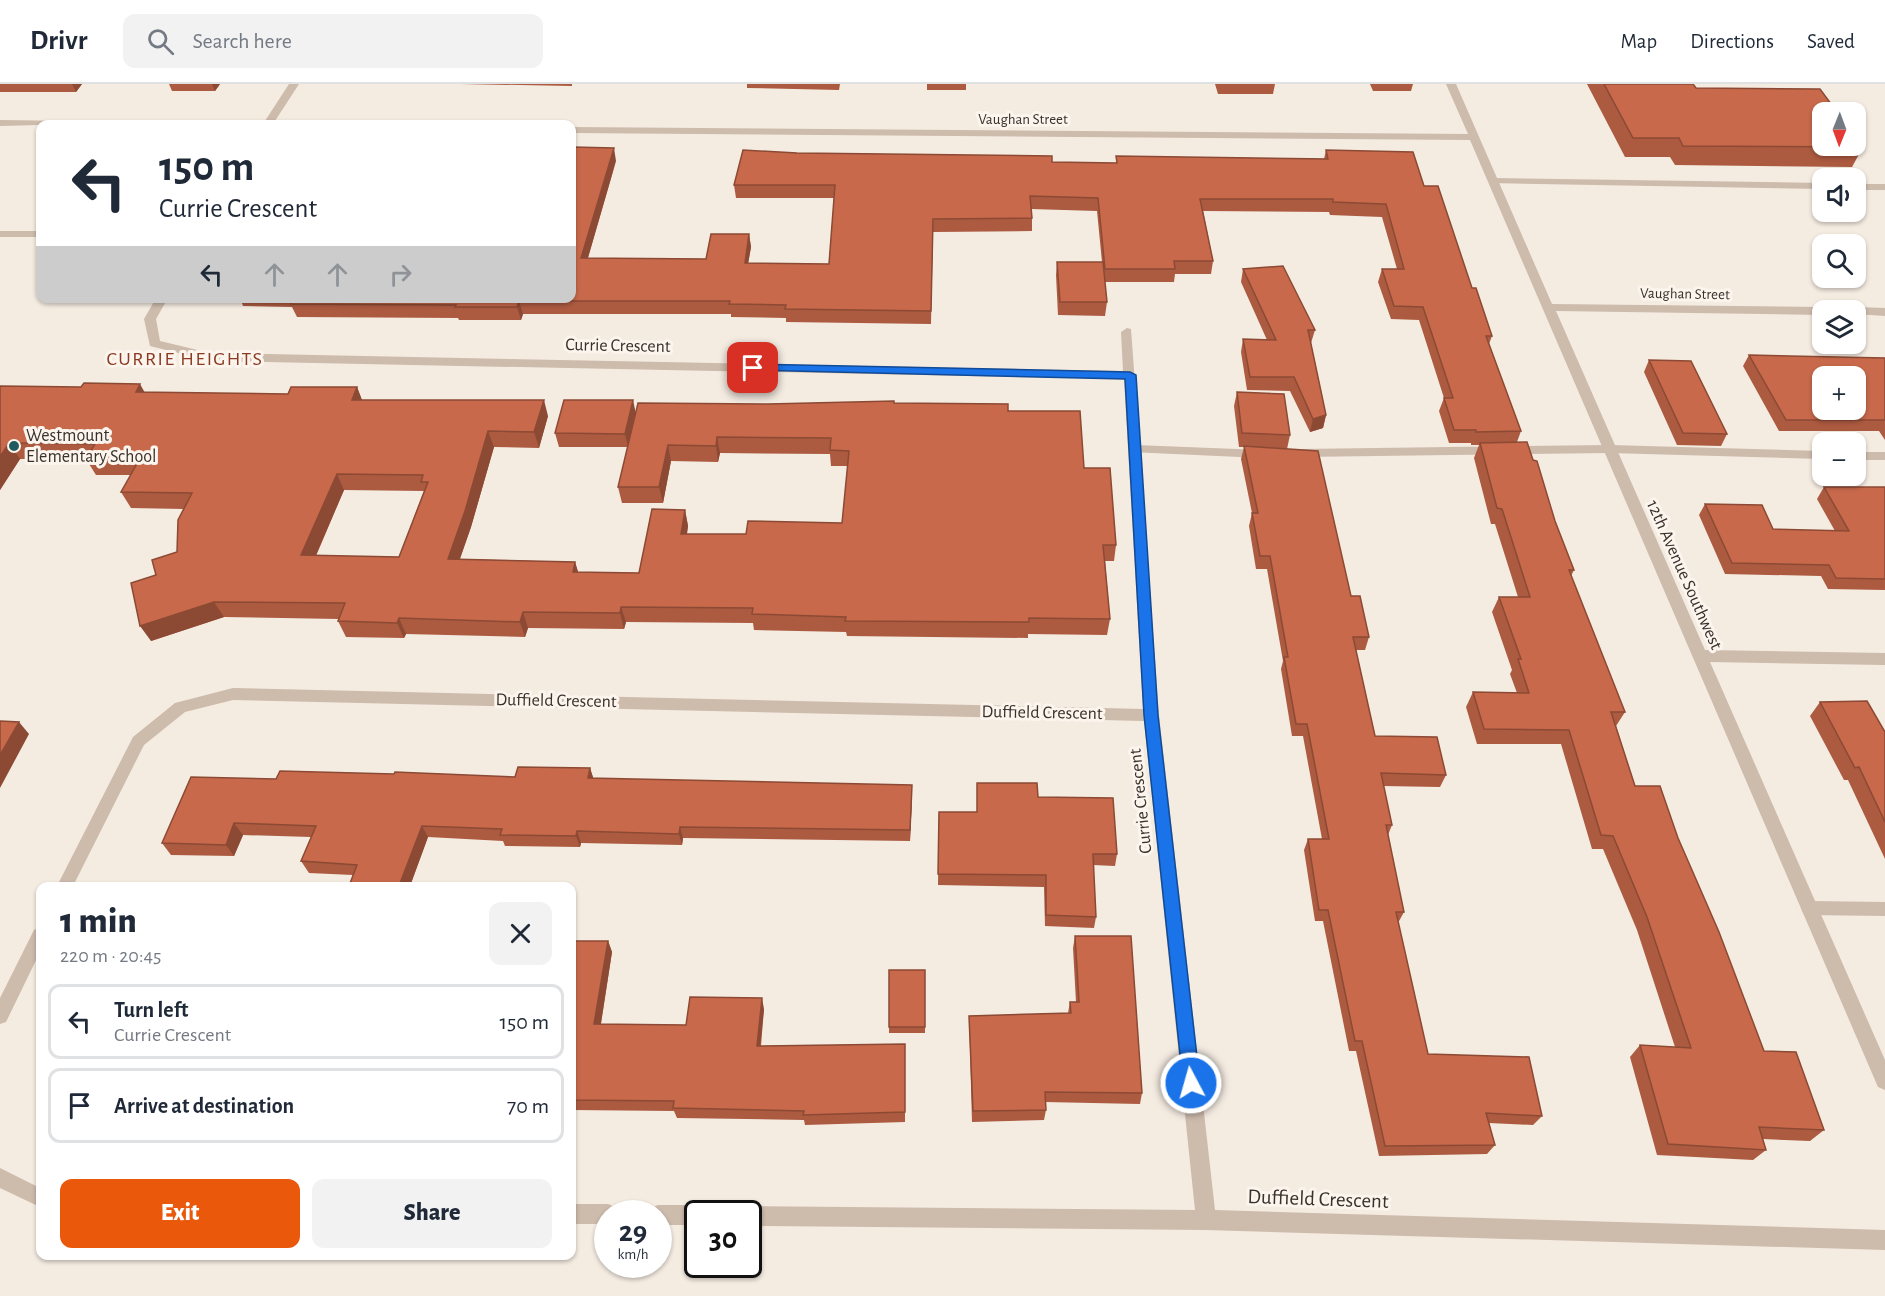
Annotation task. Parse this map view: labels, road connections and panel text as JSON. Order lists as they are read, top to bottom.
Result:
{
  "streets": {
    "street": [
      "Vaughan Street",
      "Currie Crescent",
      "12th Avenue Southwest",
      "Duffield Crescent"
    ]
  },
  "crossings": [
    ["Vaughan Street", "12th Avenue Southwest"],
    ["Currie Crescent", "Duffield Crescent"]
  ],
  "districts": ["CURRIE HEIGHTS"],
  "places": ["Westmount Elementary School"],
  "north": "bottom",
  "page": {
    "header": "Drivr",
    "search": "Search here",
    "nav": ["Map", "Directions", "Saved"],
    "map_buttons": ["+", "−"],
    "turn": ["150 m", "Currie Crescent"],
    "heading": ["1 min", "220 m · 20:45"],
    "list": [
      {
        "name": "Turn left",
        "note": "Currie Crescent",
        "value": "150 m"
      },
      {
        "name": "Arrive at destination",
        "value": "70 m"
      }
    ],
    "buttons": ["Exit", "Share"],
    "speed": "29 km/h",
    "limit": "30"
  }
}
